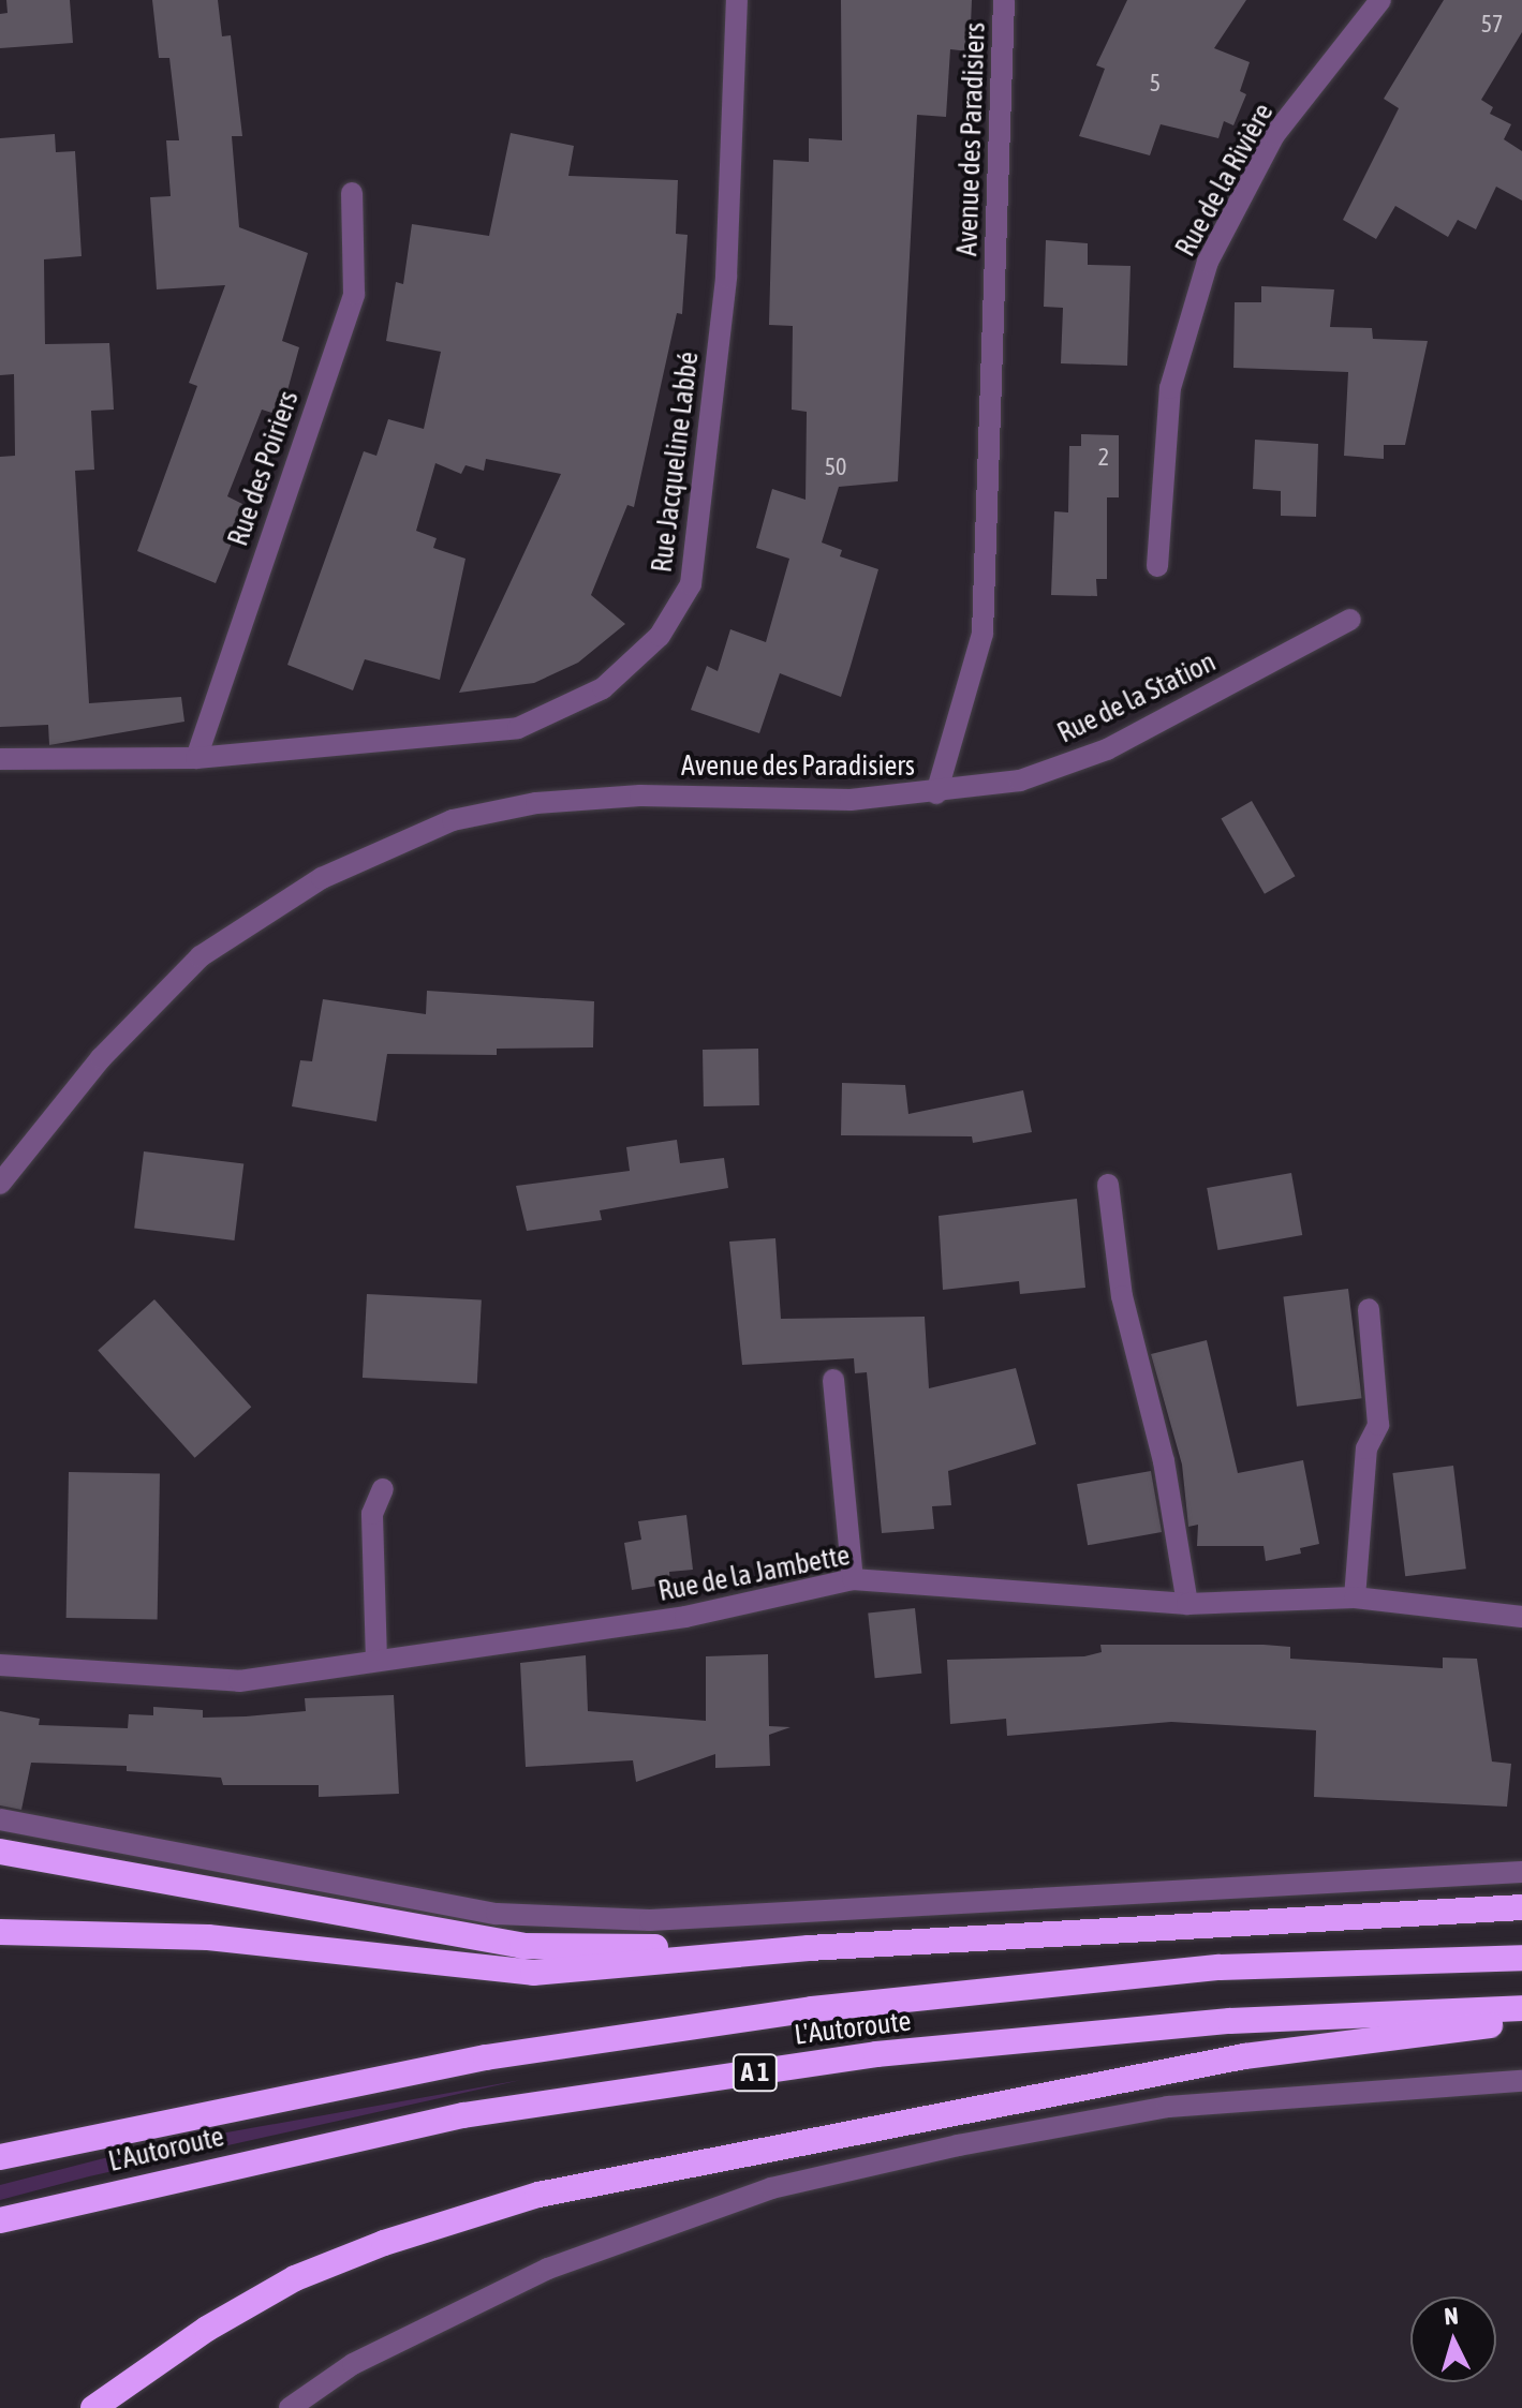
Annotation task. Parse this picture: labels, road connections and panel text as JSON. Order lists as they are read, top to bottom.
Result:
{
  "streets": {
    "highway": ["L'Autoroute", "A 1"],
    "street": [
      "Avenue des Paradisiers",
      "Rue de la Rivière",
      "Rue Jacqueline Labbé",
      "Rue des Poiriers",
      "Rue de la Station",
      "Rue de la Jambette"
    ]
  },
  "crossings": [
    ["Avenue des Paradisiers", "Rue de la Station"],
    ["Rue Jacqueline Labbé", "Rue des Poiriers"]
  ],
  "house_numbers": [
    "57",
    "5",
    "2",
    "50"
  ],
  "north": "top"
}
